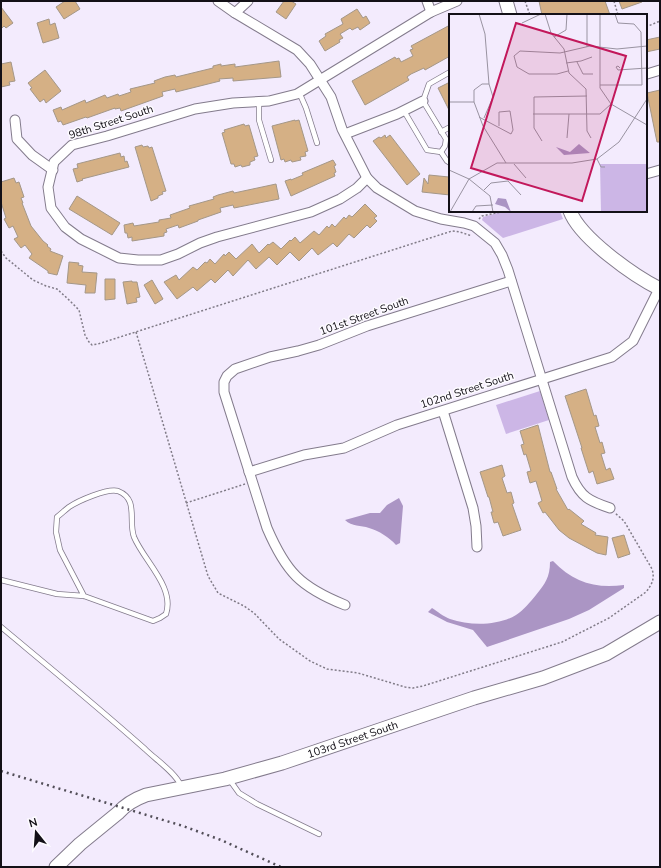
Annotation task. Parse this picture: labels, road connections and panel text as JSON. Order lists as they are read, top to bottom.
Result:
{
  "streets": {
    "street": [
      "98th Street South",
      "101st Street South",
      "102nd Street South",
      "103rd Street South"
    ]
  },
  "crossings": [
    ["101st Street South", "102nd Street South"]
  ],
  "north": "top"
}
